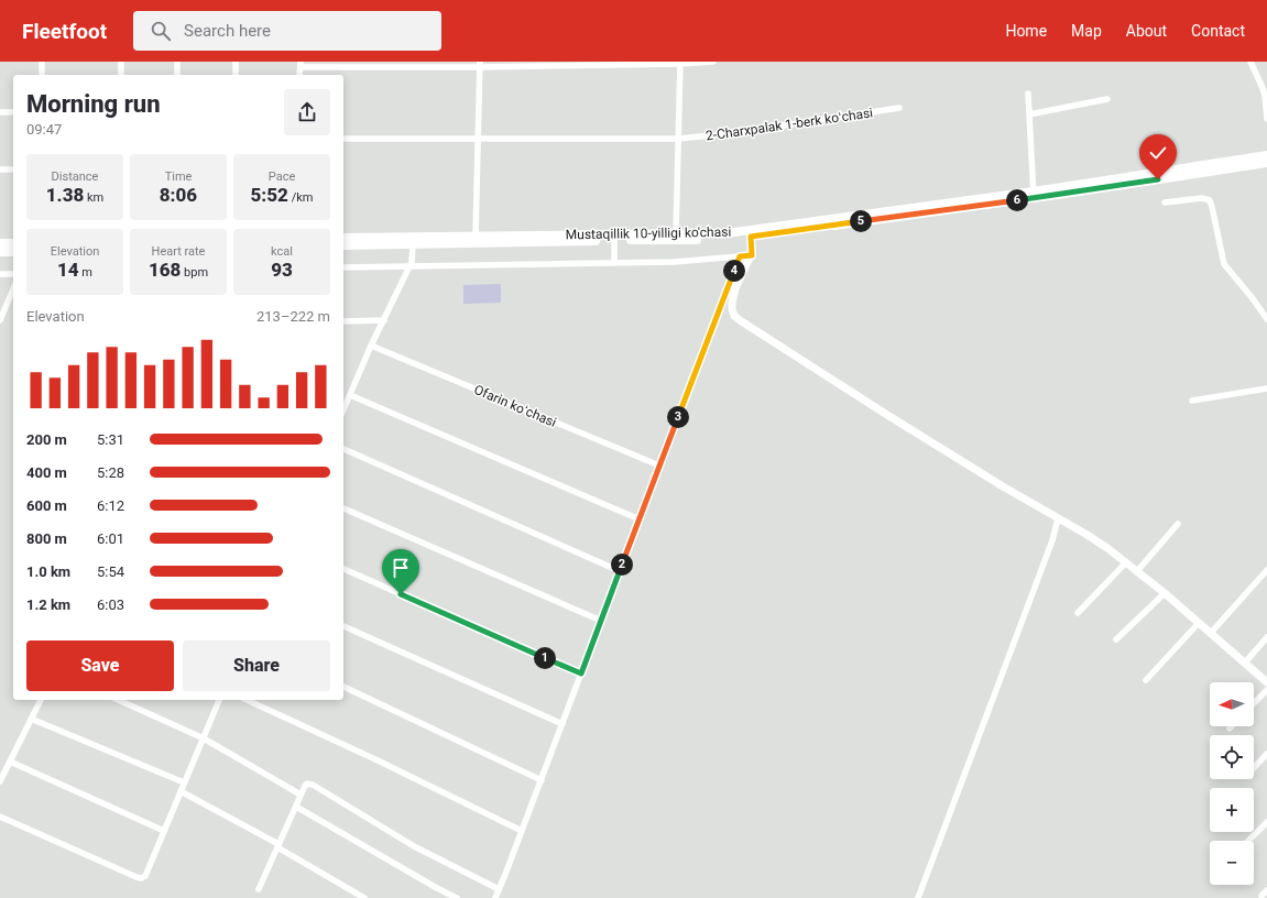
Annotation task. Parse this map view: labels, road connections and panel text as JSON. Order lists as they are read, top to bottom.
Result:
{
  "streets": {
    "main road": ["Mustaqillik 10-yilligi ko'chasi"],
    "street": ["2-Charxpalak 1-berk koʻchasi", "Ofarin koʻchasi"]
  },
  "north": "left",
  "page": {
    "header": "Fleetfoot",
    "search": "Search here",
    "nav": [
      "Home",
      "Map",
      "About",
      "Contact"
    ],
    "heading": ["Morning run", "09:47"],
    "stats": [
      ["Distance", "1.38 km"],
      ["Time", "8:06"],
      ["Pace", "5:52 /km"],
      ["Elevation", "14 m"],
      ["Heart rate", "168 bpm"],
      ["kcal", "93"]
    ],
    "pins": [
      "6",
      "5",
      "4",
      "3",
      "2",
      "1"
    ],
    "chart": ["Elevation", "213–222 m"],
    "list": [
      {
        "name": "200 m",
        "note": "5:31"
      },
      {
        "name": "400 m",
        "note": "5:28"
      },
      {
        "name": "600 m",
        "note": "6:12"
      },
      {
        "name": "800 m",
        "note": "6:01"
      },
      {
        "name": "1.0 km",
        "note": "5:54"
      },
      {
        "name": "1.2 km",
        "note": "6:03"
      }
    ],
    "buttons": ["Save", "Share"],
    "map_buttons": ["+", "−"]
  }
}
